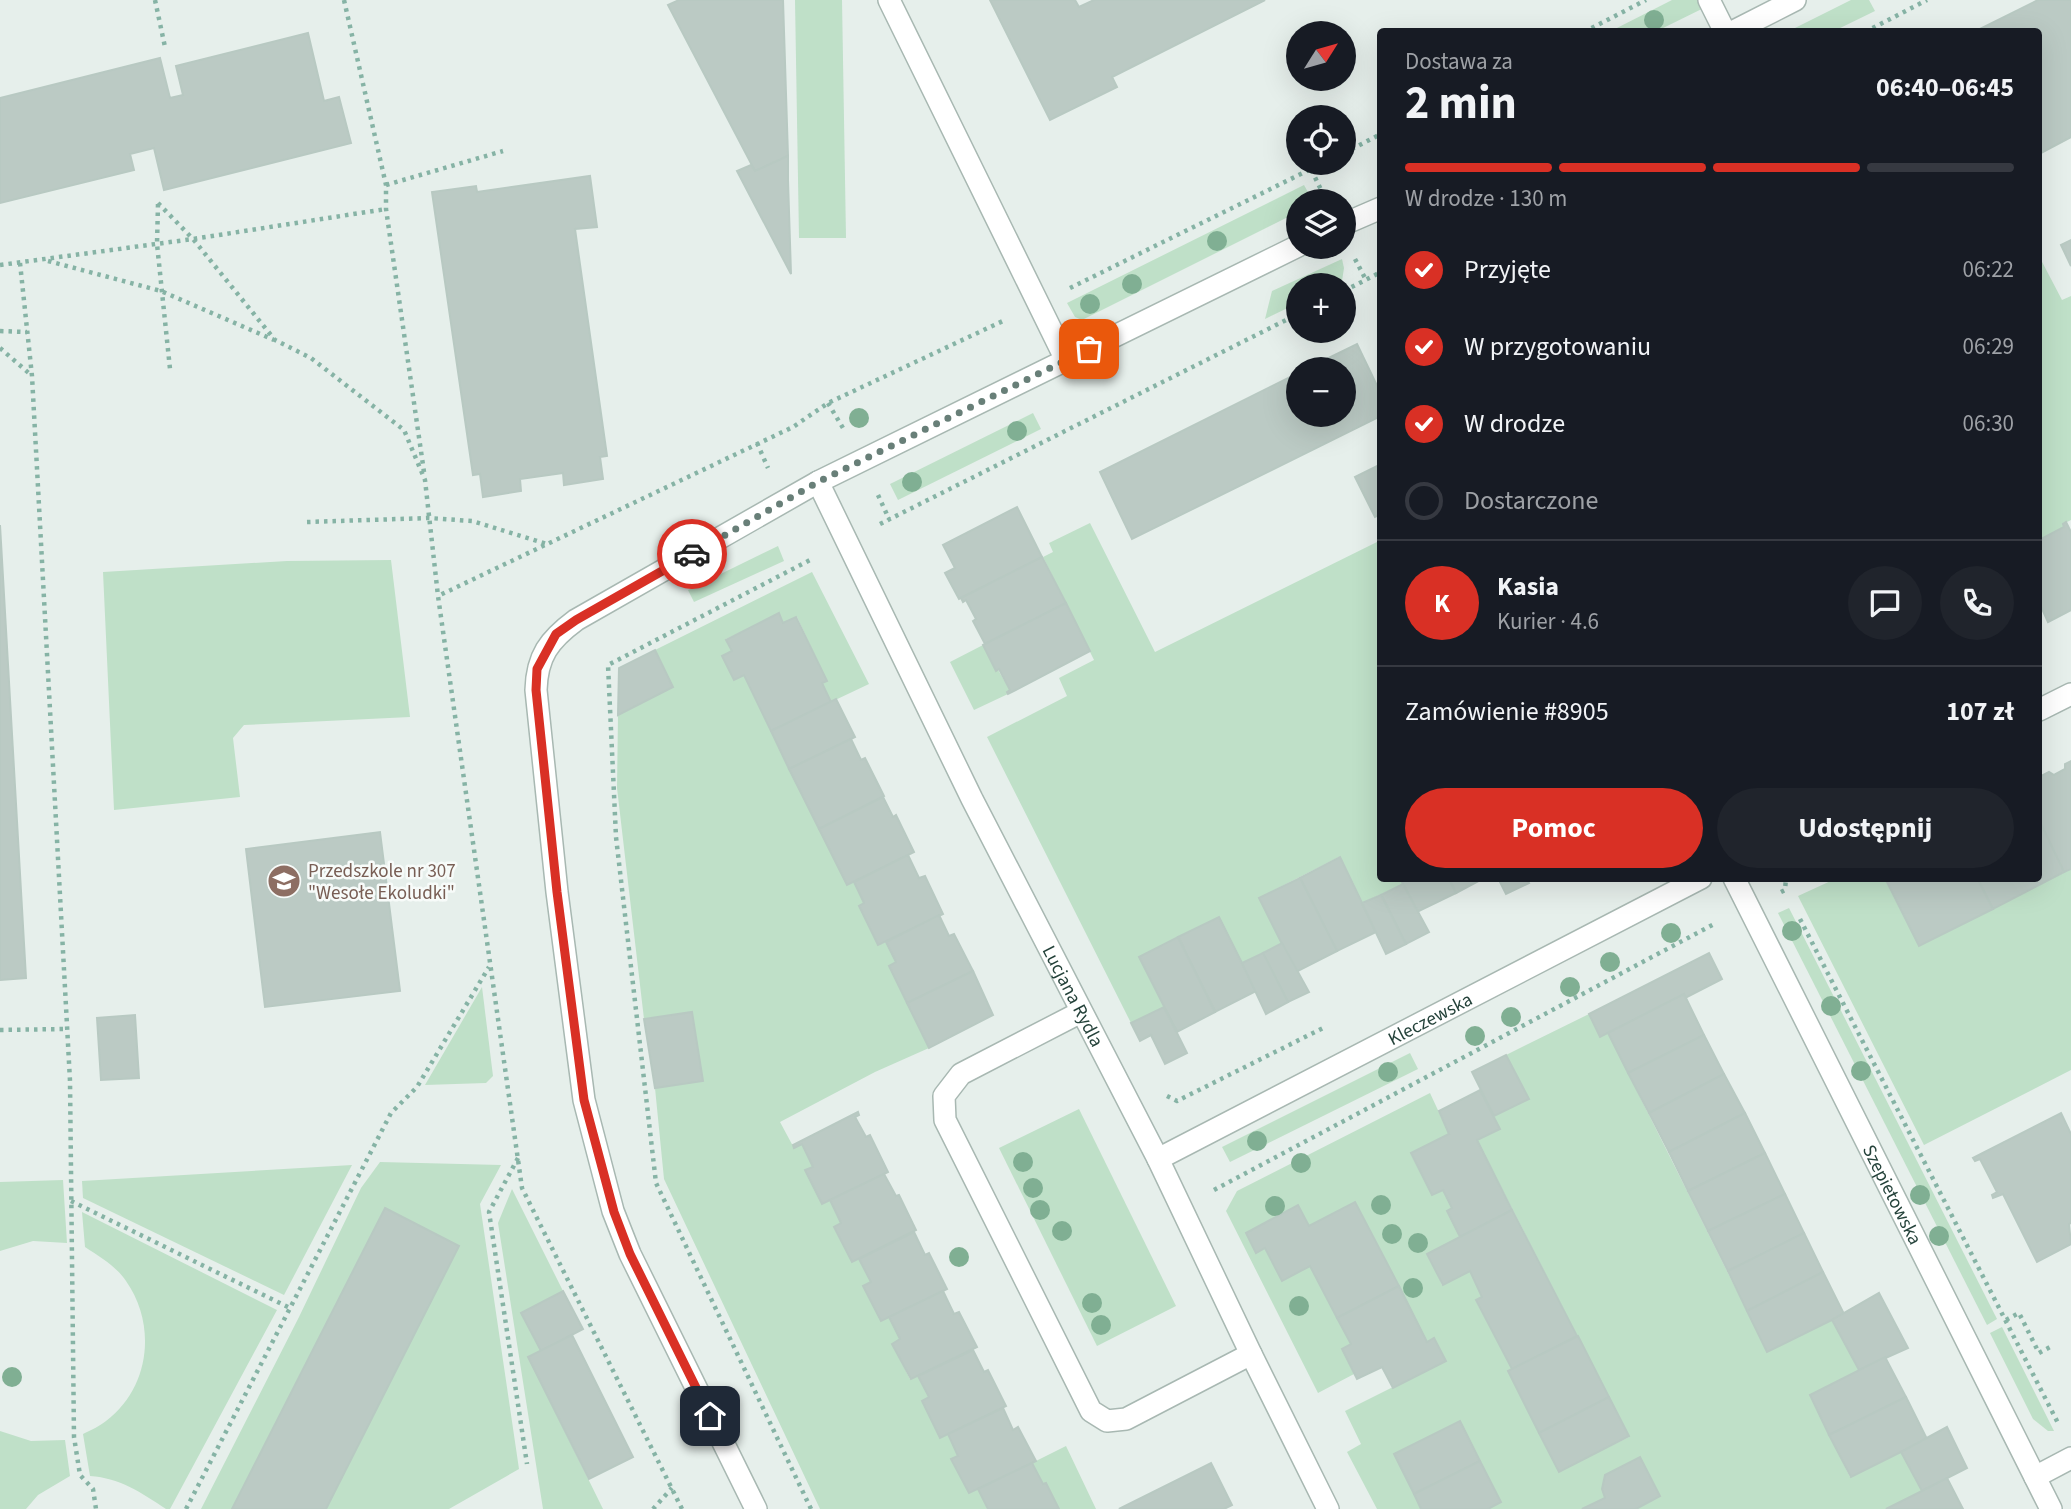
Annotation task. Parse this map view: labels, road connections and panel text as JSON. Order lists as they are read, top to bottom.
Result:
{
  "streets": {
    "street": ["Lucjana Rydla", "Kleczewska", "Szepietowska"]
  },
  "crossings": [
    ["Lucjana Rydla", "Kleczewska"]
  ],
  "places": {
    "school or university": ["Przedszkole nr 307 \"Wesołe Ekoludki\""]
  },
  "north": "top right",
  "page": {
    "map_buttons": ["+", "−"],
    "heading": ["2 min", "Dostawa za", "06:40–06:45"],
    "panel": [
      "Kasia",
      "Kurier · 4.6",
      "Zamówienie #8905",
      "107 zł"
    ],
    "bar": "W drodze · 130 m",
    "list": [
      ["Przyjęte", "06:22"],
      ["W przygotowaniu", "06:29"],
      ["W drodze", "06:30"],
      "Dostarczone"
    ],
    "round": "K",
    "buttons": ["Pomoc", "Udostępnij"]
  }
}
